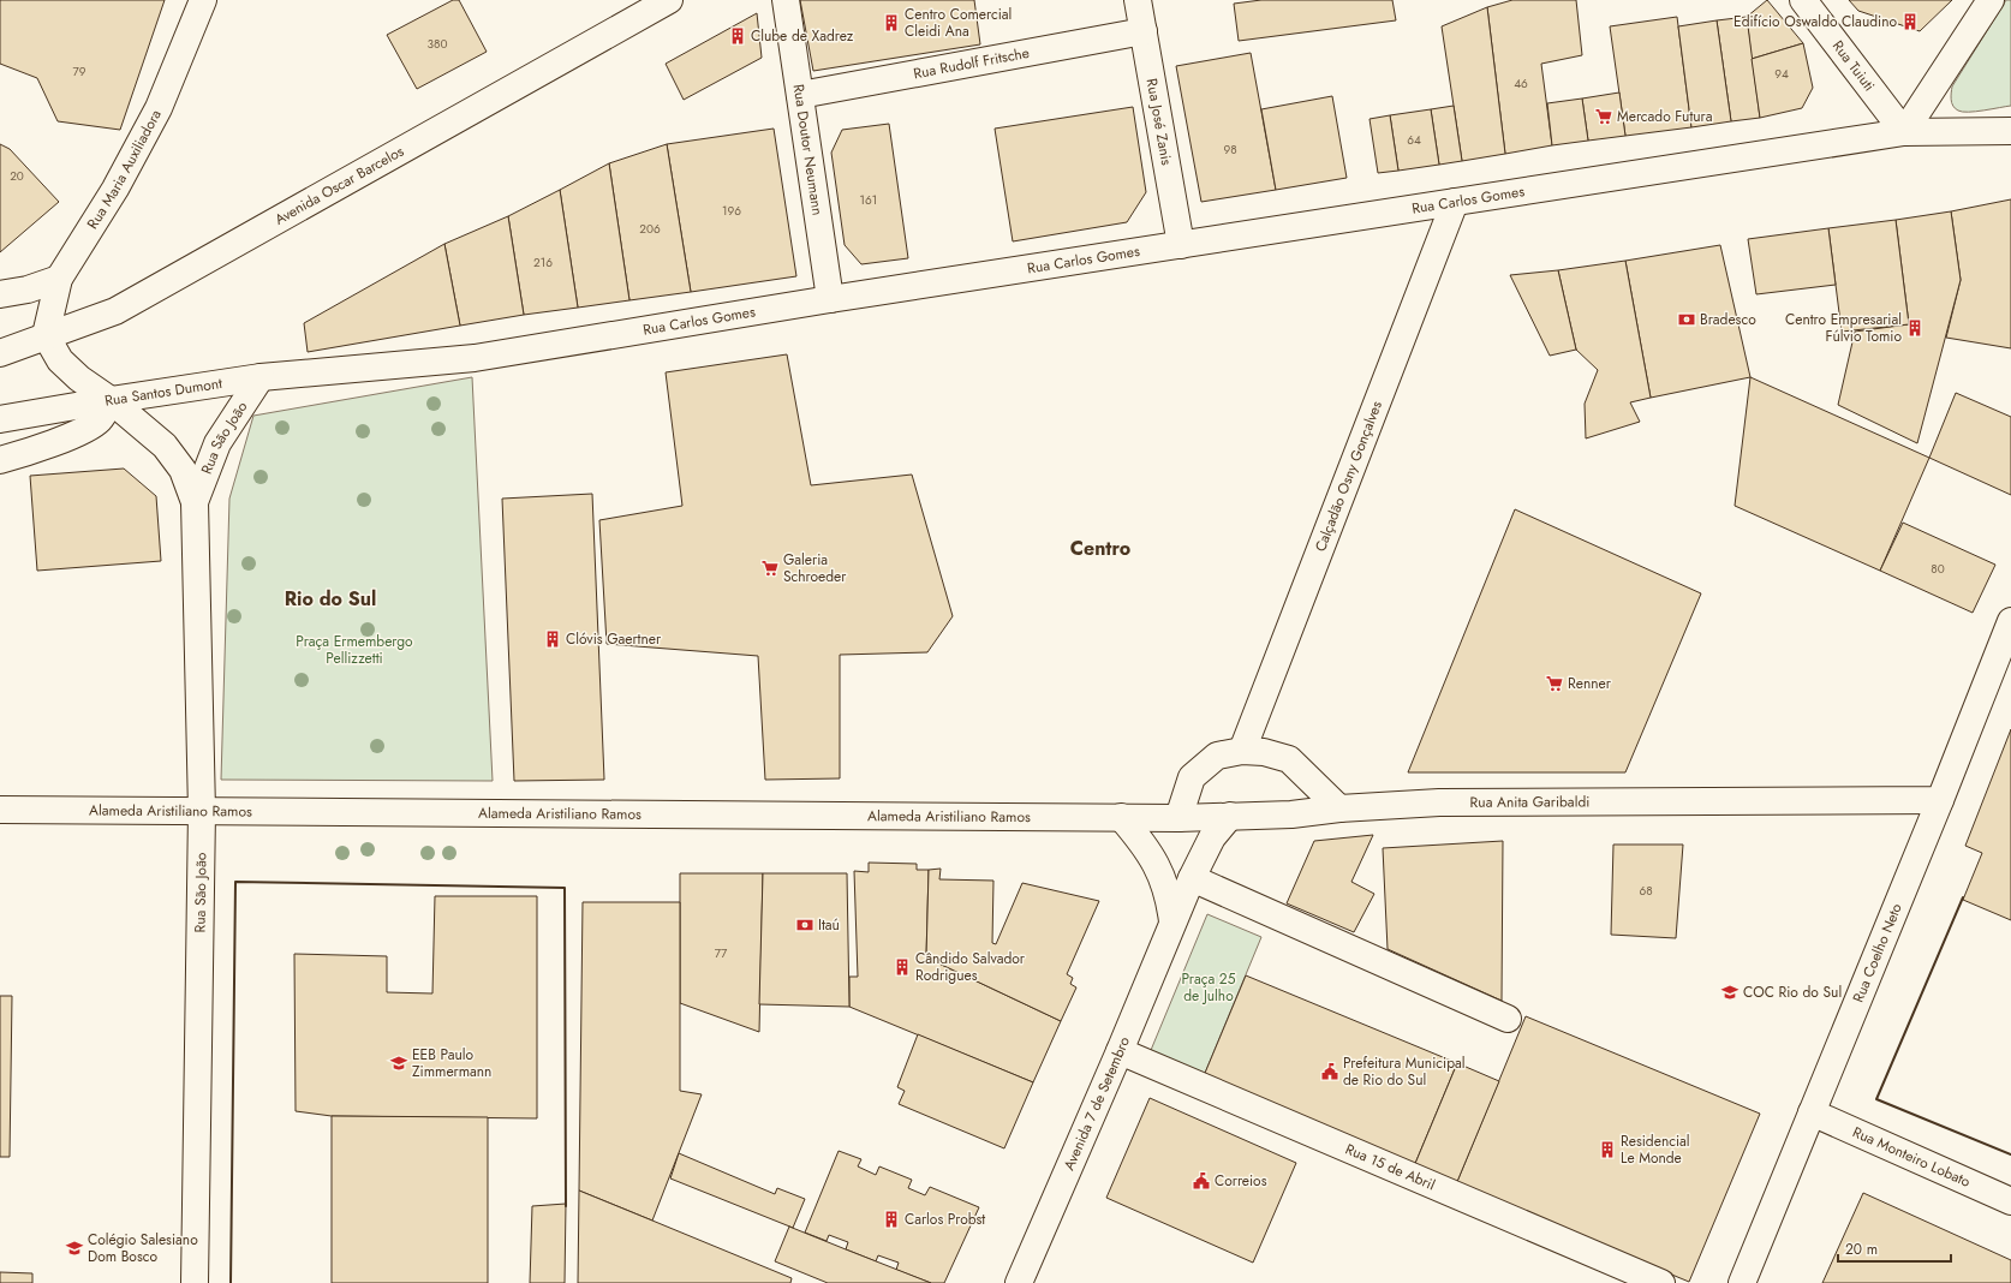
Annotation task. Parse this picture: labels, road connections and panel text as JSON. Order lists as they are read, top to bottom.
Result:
{
  "streets": {
    "street": [
      "Rua Rudolf Fritsche",
      "Rua Tuiuti",
      "Rua José Zanis",
      "Rua Doutor Neumann",
      "Rua Maria Auxiliadora",
      "Avenida Oscar Barcelos",
      "Rua Carlos Gomes",
      "Rua Santos Dumont",
      "Rua São João",
      "Calçadão Osny Gonçalves",
      "Rua Anita Garibaldi",
      "Alameda Aristiliano Ramos",
      "Rua Coelho Neto",
      "Avenida 7 de Setembro",
      "Rua Monteiro Lobato",
      "Rua 15 de Abril"
    ]
  },
  "crossings": [
    ["Rua Rudolf Fritsche", "Rua José Zanis"],
    ["Rua Rudolf Fritsche", "Rua Doutor Neumann"],
    ["Rua Tuiuti", "Rua Carlos Gomes"],
    ["Rua José Zanis", "Rua Carlos Gomes"],
    ["Rua Doutor Neumann", "Rua Carlos Gomes"],
    ["Rua Maria Auxiliadora", "Avenida Oscar Barcelos"],
    ["Rua Maria Auxiliadora", "Rua São João"],
    ["Avenida Oscar Barcelos", "Rua São João"],
    ["Rua Carlos Gomes", "Rua Santos Dumont"],
    ["Rua Carlos Gomes", "Rua São João"],
    ["Rua Carlos Gomes", "Calçadão Osny Gonçalves"],
    ["Rua Santos Dumont", "Rua São João"],
    ["Rua São João", "Alameda Aristiliano Ramos"],
    ["Rua Anita Garibaldi", "Alameda Aristiliano Ramos"],
    ["Rua Anita Garibaldi", "Rua Coelho Neto"],
    ["Rua Anita Garibaldi", "Avenida 7 de Setembro"],
    ["Rua Coelho Neto", "Rua Monteiro Lobato"],
    ["Avenida 7 de Setembro", "Rua 15 de Abril"]
  ],
  "districts": ["Centro", "Rio do Sul"],
  "parks": ["Praça Ermembergo Pellizzetti", "Praça 25 de Julho"],
  "places": {
    "building": [
      "Edifício Oswaldo Claudino",
      "Centro Comercial Cleidi Ana",
      "Clube de Xadrez",
      "Centro Empresarial Fúlvio Tomio",
      "Clóvis Gaertner",
      "Cândido Salvador Rodrigues",
      "Residencial Le Monde",
      "Carlos Probst"
    ],
    "supermarket": ["Mercado Futura", "Galeria Schroeder", "Renner"],
    "bank": ["Bradesco", "Itaú"],
    "school or university": ["COC Rio do Sul", "EEB Paulo Zimmermann", "Colégio Salesiano Dom Bosco"],
    "public building": ["Prefeitura Municipal de Rio do Sul", "Correios"]
  },
  "house_numbers": [
    "380",
    "79",
    "94",
    "46",
    "64",
    "98",
    "20",
    "161",
    "196",
    "206",
    "216",
    "80",
    "68",
    "77"
  ],
  "scale_bar": "20 m"
}
